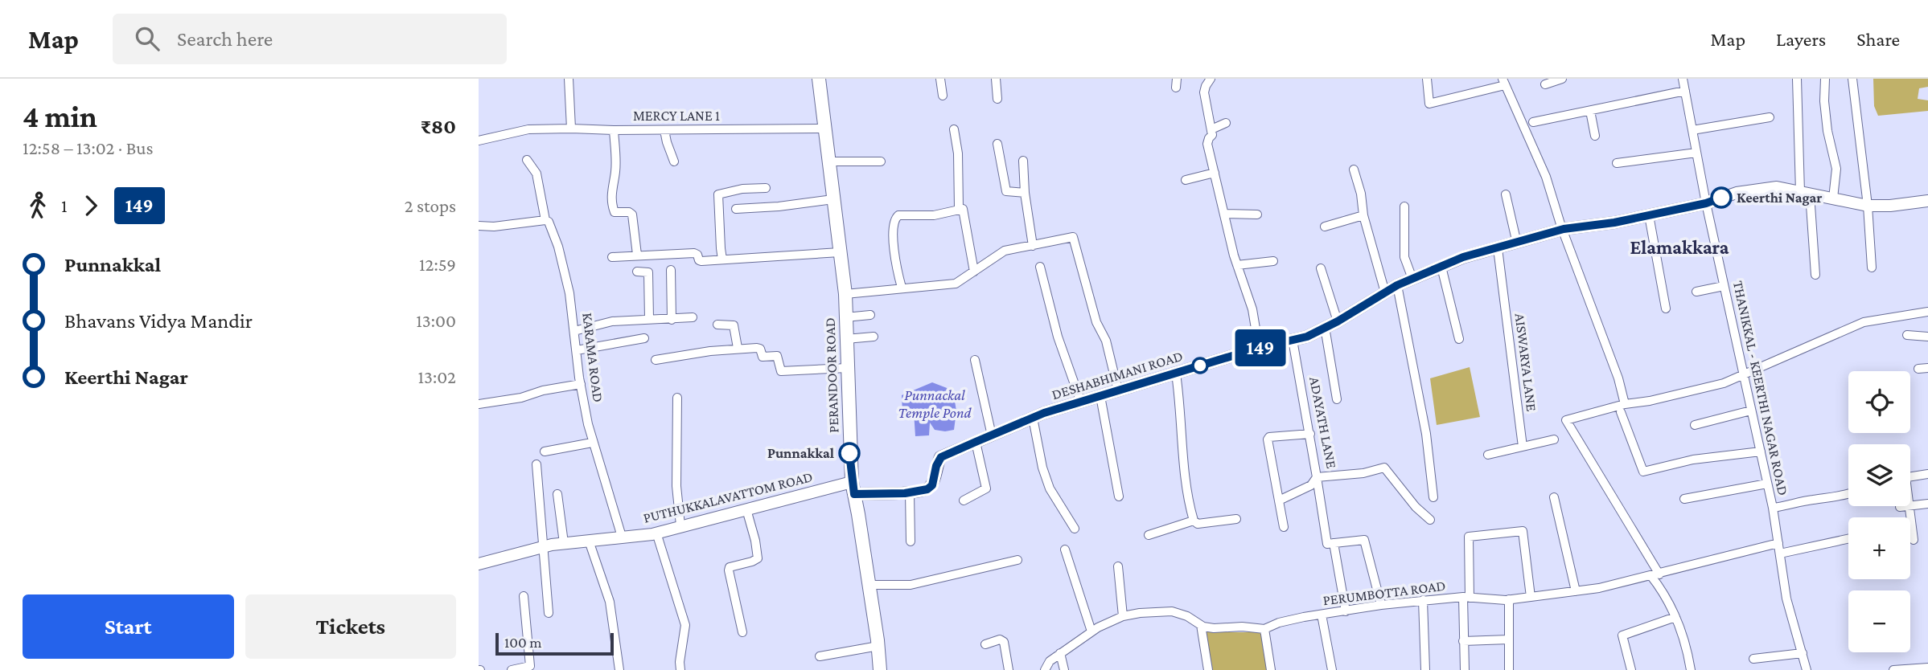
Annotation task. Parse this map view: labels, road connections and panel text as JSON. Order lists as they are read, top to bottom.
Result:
{
  "streets": {
    "main road": ["PERANDOOR ROAD"],
    "street": [
      "MERCY LANE 1",
      "KARAMA ROAD",
      "AISWARYA LANE",
      "DESHABHIMANI ROAD",
      "THANIKKAL - KEERTHI NAGAR ROAD",
      "ADAYATH LANE",
      "PUTHUKKALAVATTOM ROAD",
      "PERUMBOTTA ROAD"
    ]
  },
  "crossings": [
    ["MERCY LANE 1", "PERANDOOR ROAD"],
    ["KARAMA ROAD", "PUTHUKKALAVATTOM ROAD"],
    ["AISWARYA LANE", "DESHABHIMANI ROAD"],
    ["PERANDOOR ROAD", "DESHABHIMANI ROAD"],
    ["PERANDOOR ROAD", "PUTHUKKALAVATTOM ROAD"],
    ["DESHABHIMANI ROAD", "THANIKKAL - KEERTHI NAGAR ROAD"],
    ["DESHABHIMANI ROAD", "ADAYATH LANE"],
    ["DESHABHIMANI ROAD", "PUTHUKKALAVATTOM ROAD"],
    ["THANIKKAL - KEERTHI NAGAR ROAD", "PERUMBOTTA ROAD"]
  ],
  "districts": ["Elamakkara"],
  "water": ["Punnackal Temple Pond"],
  "places": ["Keerthi Nagar", "Punnakkal"],
  "lines": ["bus line 149"],
  "scale_bar": "100 m",
  "page": {
    "header": "Map",
    "search": "Search here",
    "nav": ["Map", "Layers", "Share"],
    "heading": ["4 min", "12:58 – 13:02 · Bus", "₹80"],
    "on_map": "149",
    "legs": ["1", "149", "2 stops"],
    "list": [
      {
        "name": "Punnakkal",
        "value": "12:59"
      },
      {
        "name": "Bhavans Vidya Mandir",
        "value": "13:00"
      },
      {
        "name": "Keerthi Nagar",
        "value": "13:02"
      }
    ],
    "map_buttons": ["+", "−"],
    "buttons": ["Start", "Tickets"],
    "scale": "100 m"
  }
}
